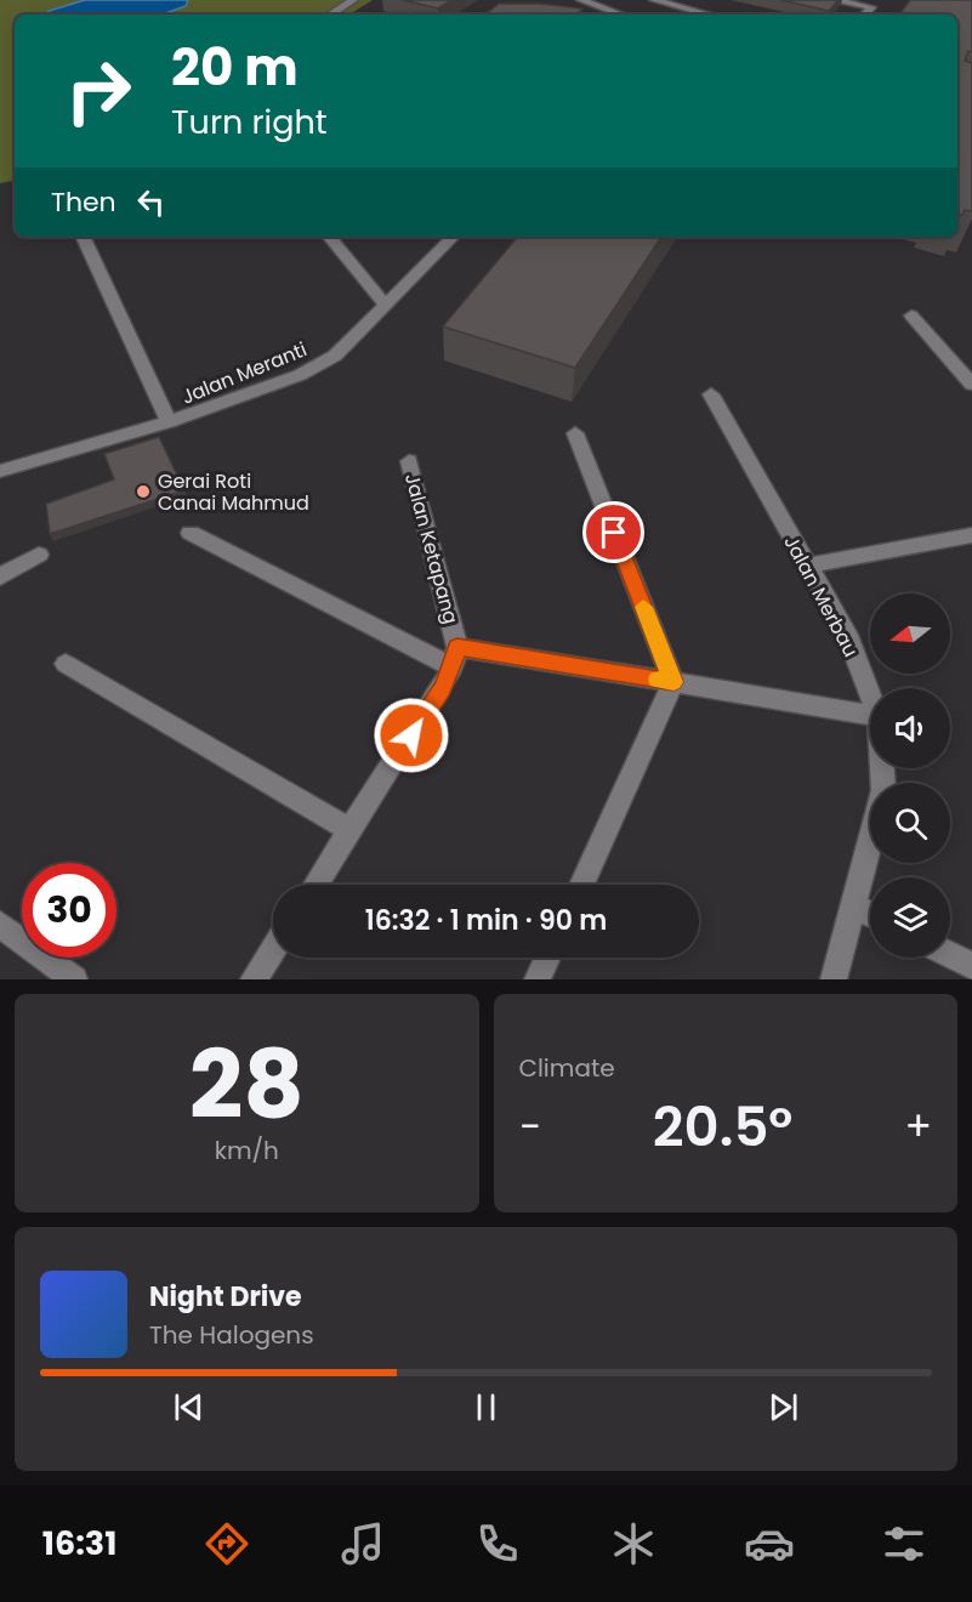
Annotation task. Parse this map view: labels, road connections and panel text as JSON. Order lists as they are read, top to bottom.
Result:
{
  "streets": {
    "street": ["Jalan Meranti", "Jalan Ketapang", "Jalan Merbau"]
  },
  "places": ["Gerai Roti Canai Mahmud"],
  "north": "left",
  "page": {
    "turn": ["20 m", "Turn right"],
    "then": "Then",
    "limit": "30",
    "trip": "16:32 · 1 min · 90 m",
    "tile": [
      ["28", "km/h"],
      "Climate"
    ],
    "heat": ["−", "20.5°", "+"],
    "song": ["Night Drive", "The Halogens"],
    "tabs": "16:31"
  }
}
